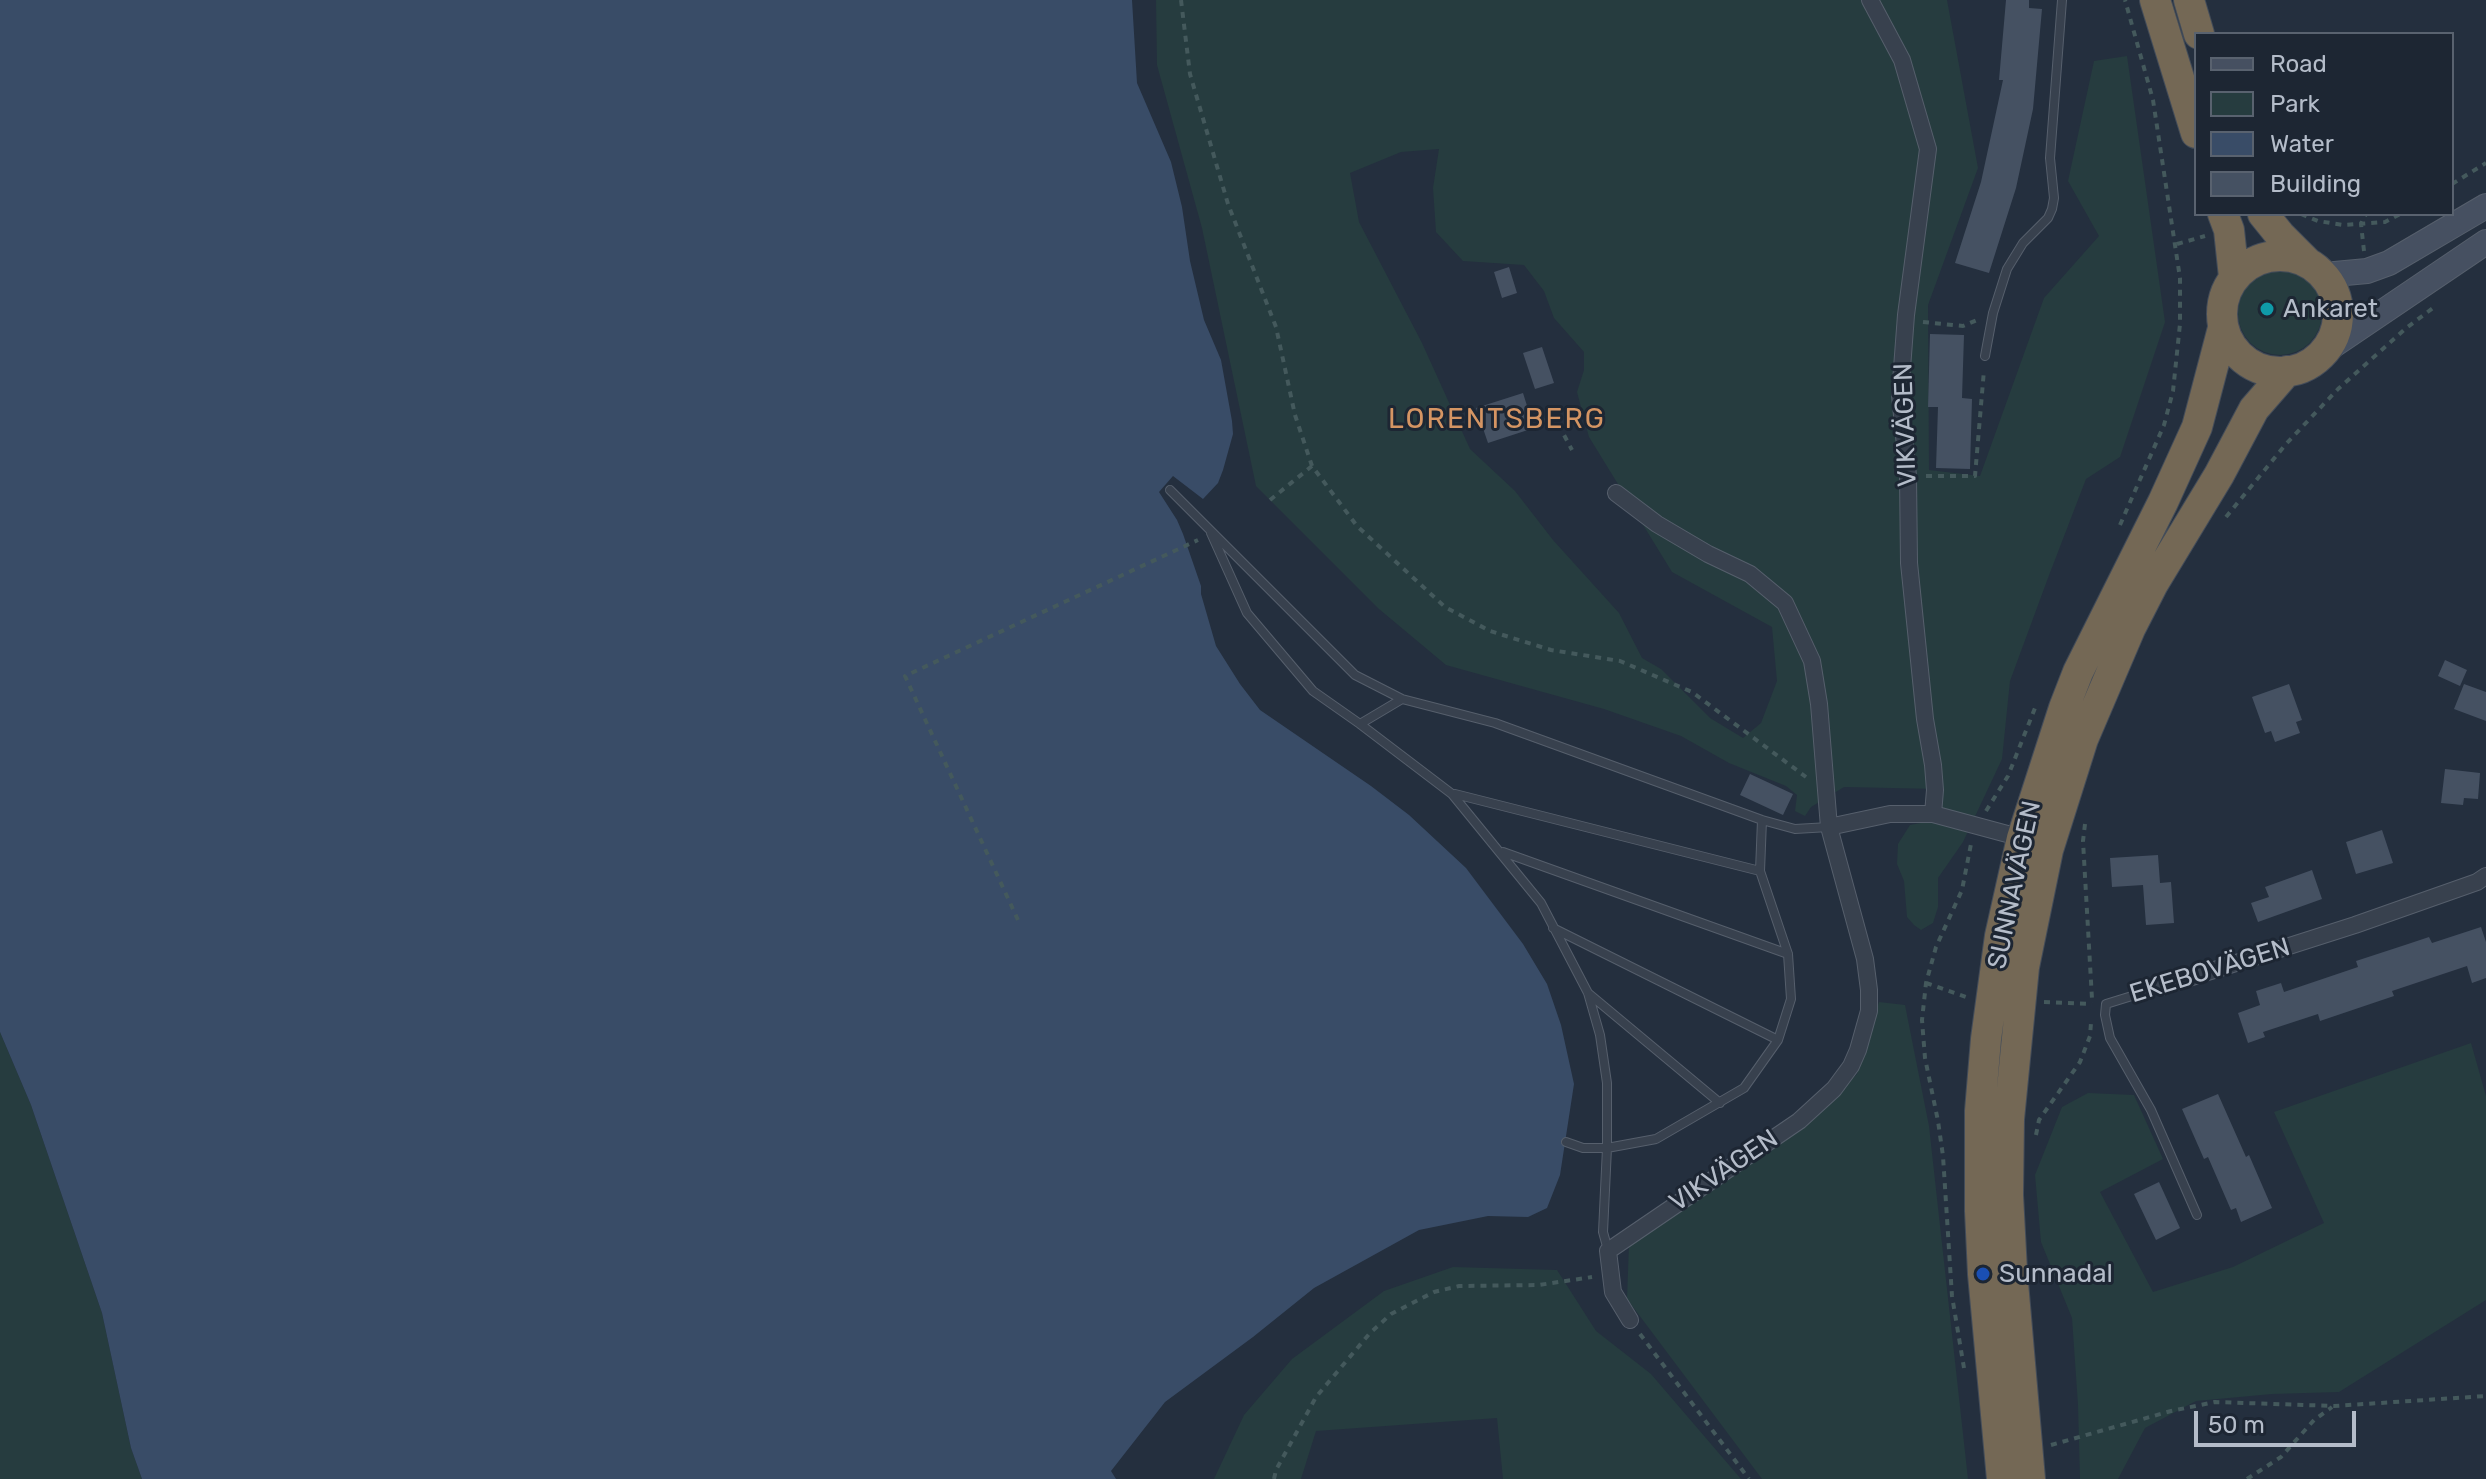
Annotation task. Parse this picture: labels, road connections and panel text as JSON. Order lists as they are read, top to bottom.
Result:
{
  "streets": {
    "highway": ["SUNNAVÄGEN"],
    "street": ["VIKVÄGEN", "EKEBOVÄGEN"]
  },
  "districts": ["LORENTSBERG"],
  "places": ["Ankaret", "Sunnadal"],
  "legend": [
    "Road",
    "Park",
    "Water",
    "Building"
  ],
  "scale_bar": "50 m"
}
